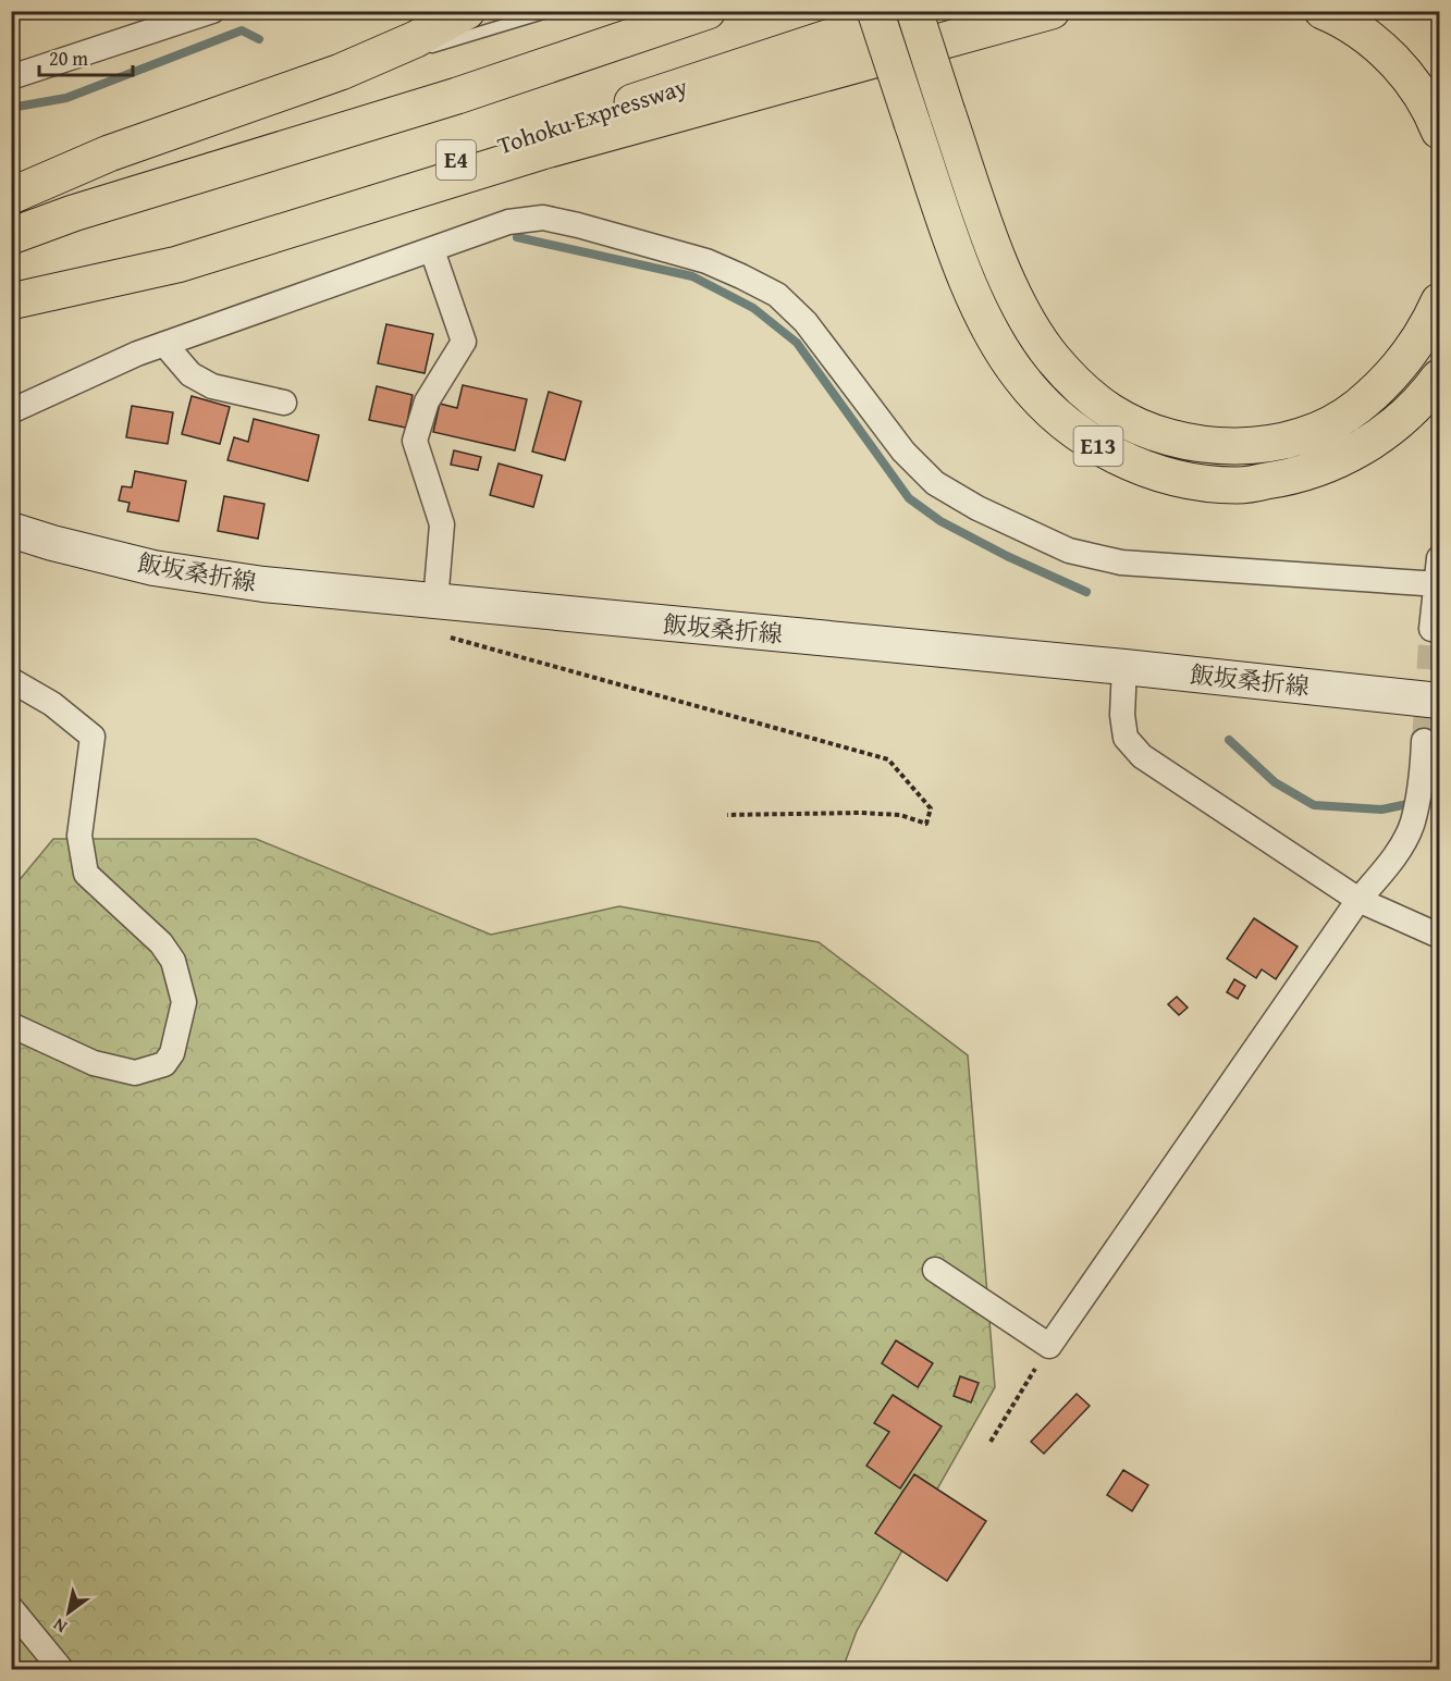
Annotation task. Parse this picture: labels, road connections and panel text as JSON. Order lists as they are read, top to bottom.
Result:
{
  "streets": {
    "highway": ["Tohoku Expressway", "E4", "E13"],
    "main road": ["飯坂桑折線"]
  },
  "scale_bar": "20 m",
  "north": "bottom left"
}
